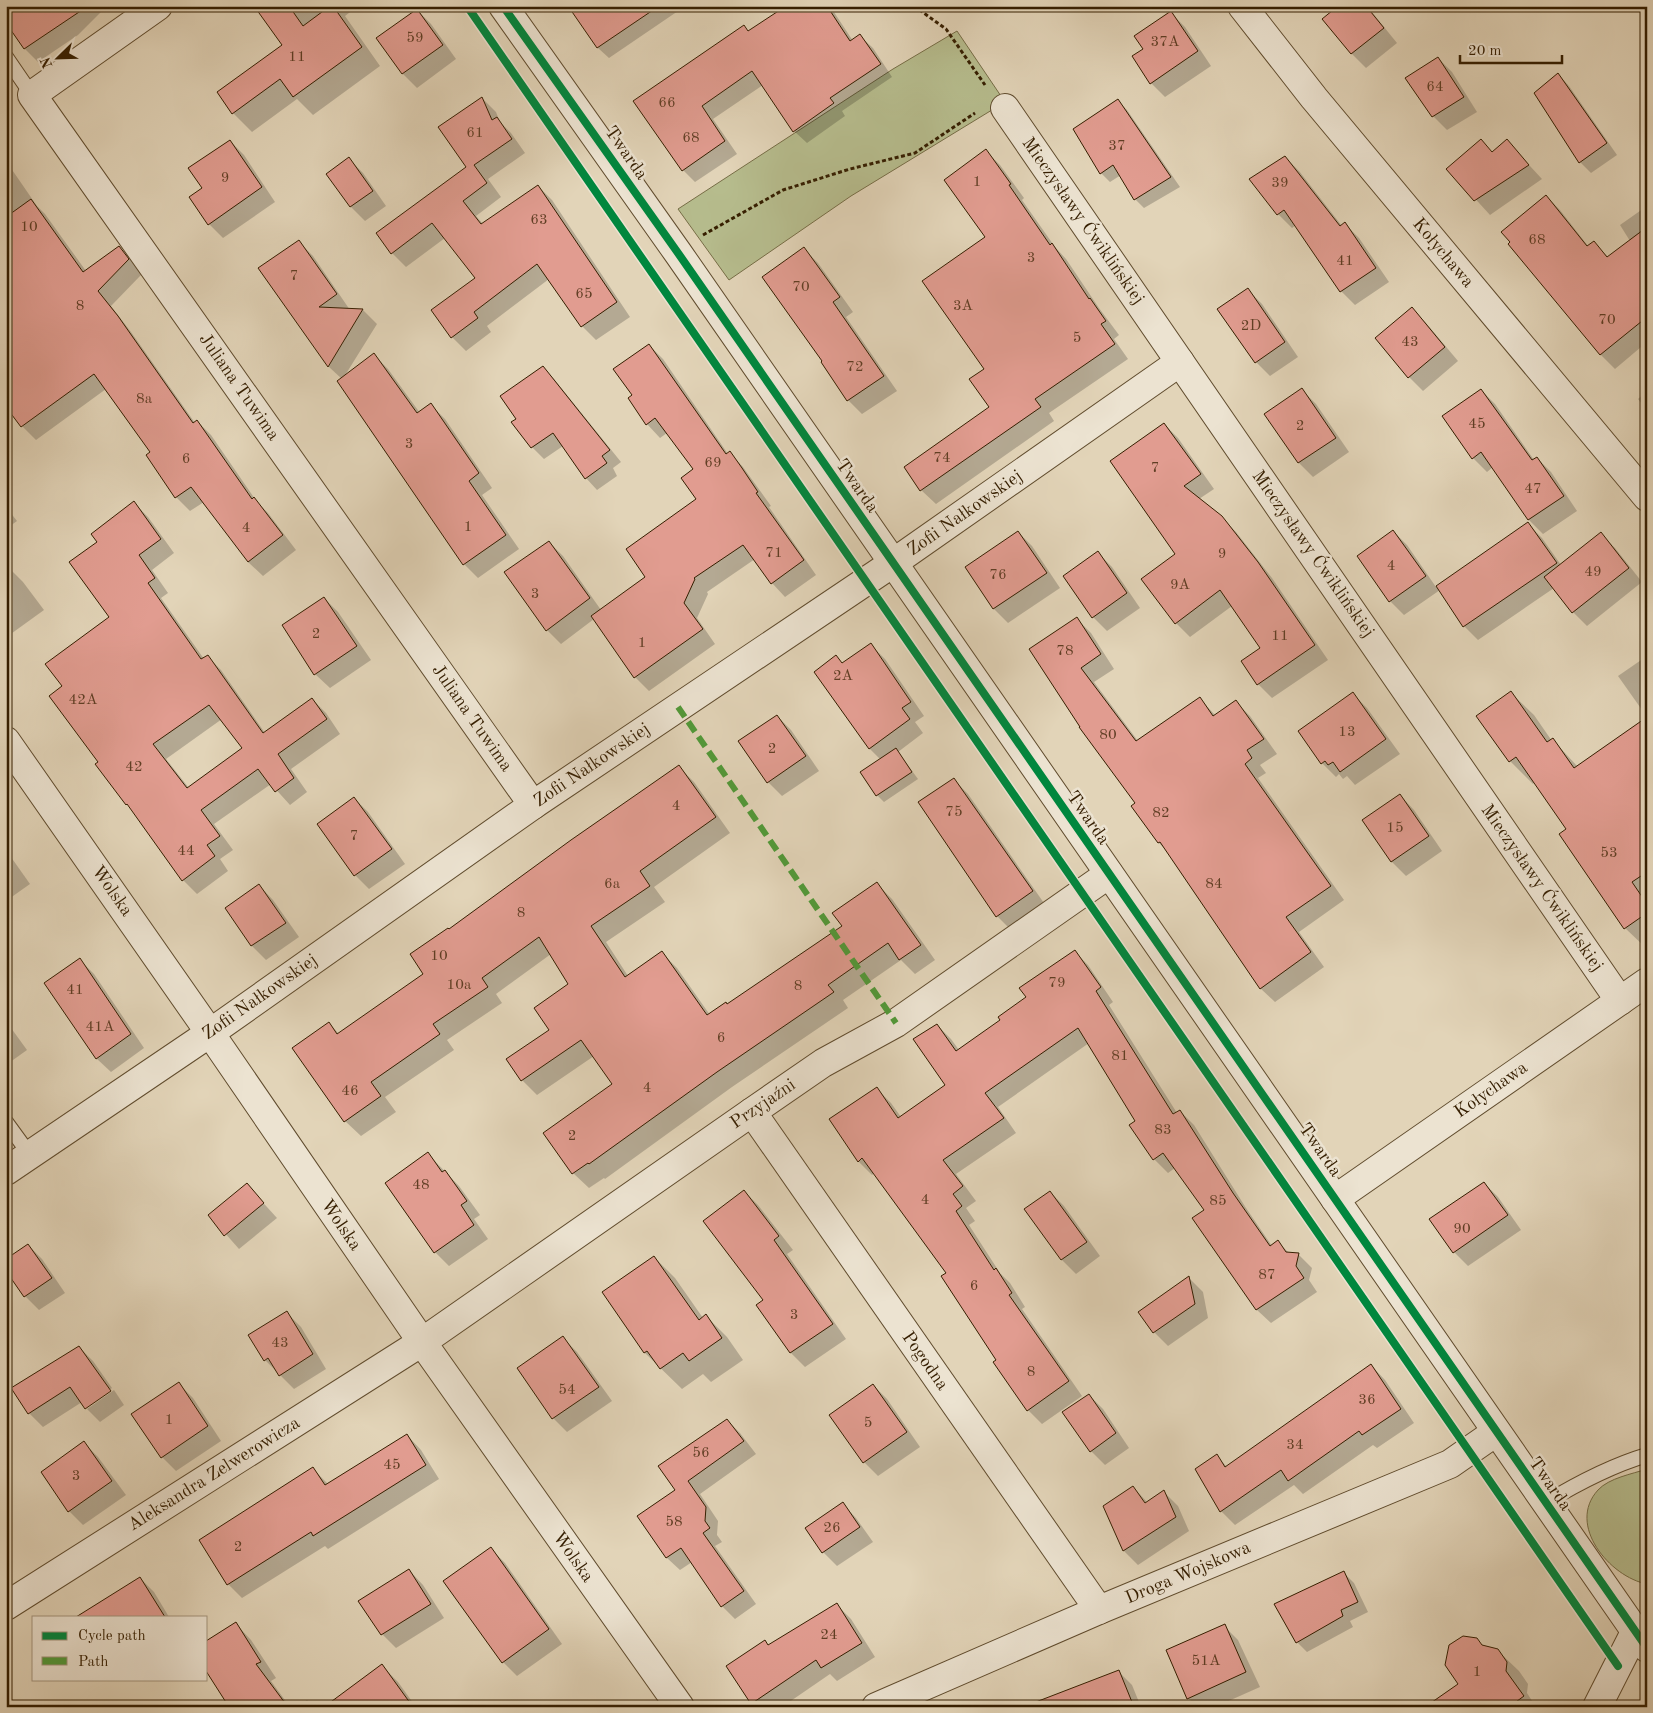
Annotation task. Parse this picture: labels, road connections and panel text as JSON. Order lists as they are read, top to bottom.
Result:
{
  "streets": {
    "street": [
      "Twarda",
      "Mieczysławy Ćwiklińskiej",
      "Kołychawa",
      "Juliana Tuwima",
      "Zofii Nałkowskiej",
      "Wolska",
      "Przyjaźni",
      "Pogodna",
      "Aleksandra Zelwerowicza",
      "Droga Wojskowa"
    ]
  },
  "crossings": [
    ["Twarda", "Kołychawa"],
    ["Twarda", "Zofii Nałkowskiej"],
    ["Twarda", "Przyjaźni"],
    ["Twarda", "Droga Wojskowa"],
    ["Mieczysławy Ćwiklińskiej", "Kołychawa"],
    ["Mieczysławy Ćwiklińskiej", "Zofii Nałkowskiej"],
    ["Juliana Tuwima", "Zofii Nałkowskiej"],
    ["Zofii Nałkowskiej", "Wolska"],
    ["Wolska", "Przyjaźni"],
    ["Wolska", "Aleksandra Zelwerowicza"],
    ["Przyjaźni", "Pogodna"],
    ["Przyjaźni", "Aleksandra Zelwerowicza"],
    ["Pogodna", "Droga Wojskowa"]
  ],
  "house_numbers": [
    "59",
    "37A",
    "11",
    "64",
    "66",
    "61",
    "68",
    "37",
    "9",
    "1",
    "39",
    "63",
    "10",
    "68",
    "3",
    "41",
    "7",
    "70",
    "65",
    "8",
    "3A",
    "70",
    "2D",
    "5",
    "43",
    "72",
    "8a",
    "45",
    "2",
    "3",
    "74",
    "6",
    "69",
    "7",
    "47",
    "1",
    "4",
    "71",
    "9",
    "4",
    "49",
    "76",
    "9A",
    "3",
    "2",
    "11",
    "1",
    "78",
    "2A",
    "42A",
    "13",
    "80",
    "2",
    "42",
    "4",
    "75",
    "82",
    "15",
    "7",
    "44",
    "53",
    "6a",
    "84",
    "8",
    "10",
    "79",
    "10a",
    "8",
    "41",
    "41A",
    "6",
    "81",
    "4",
    "46",
    "83",
    "2",
    "48",
    "4",
    "85",
    "90",
    "87",
    "6",
    "3",
    "43",
    "8",
    "54",
    "36",
    "1",
    "5",
    "34",
    "56",
    "45",
    "3",
    "58",
    "26",
    "2",
    "24",
    "51A",
    "1"
  ],
  "legend": ["Cycle path", "Path"],
  "scale_bar": "20 m",
  "north": "bottom left"
}
